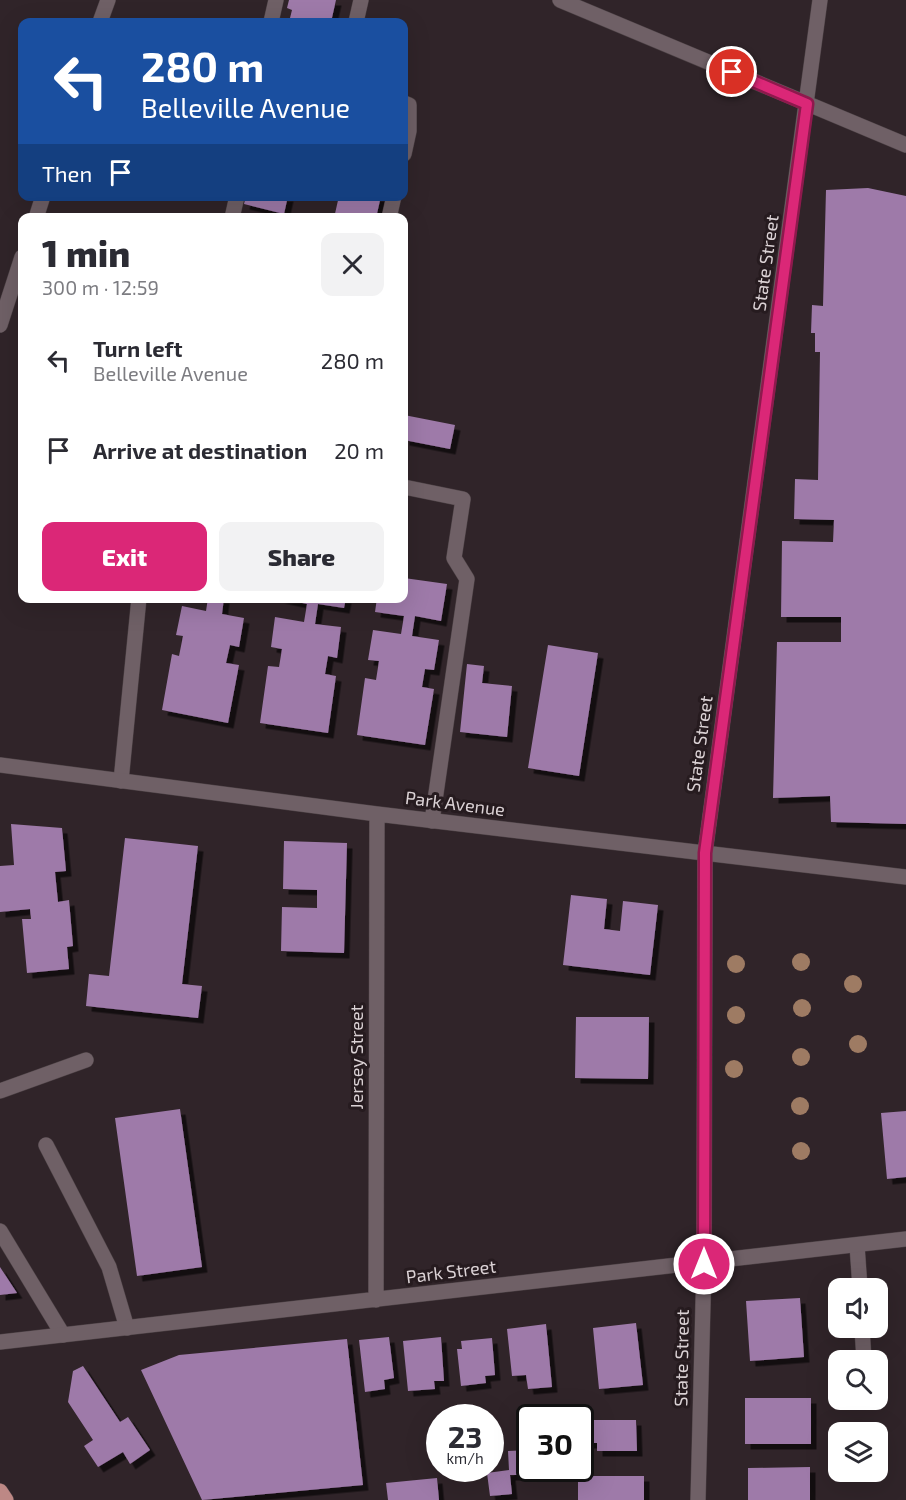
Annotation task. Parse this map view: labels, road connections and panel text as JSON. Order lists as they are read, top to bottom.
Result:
{
  "streets": {
    "street": [
      "State Street",
      "Park Avenue",
      "Jersey Street",
      "Park Street"
    ]
  },
  "crossings": [
    ["State Street", "Park Avenue"],
    ["State Street", "Park Street"],
    ["Park Avenue", "Jersey Street"],
    ["Jersey Street", "Park Street"]
  ],
  "page": {
    "turn": ["280 m", "Belleville Avenue"],
    "then": "Then",
    "heading": ["1 min", "300 m · 12:59"],
    "list": [
      {
        "name": "Turn left",
        "note": "Belleville Avenue",
        "value": "280 m"
      },
      {
        "name": "Arrive at destination",
        "value": "20 m"
      }
    ],
    "buttons": ["Exit", "Share"],
    "speed": "23 km/h",
    "limit": "30"
  }
}
